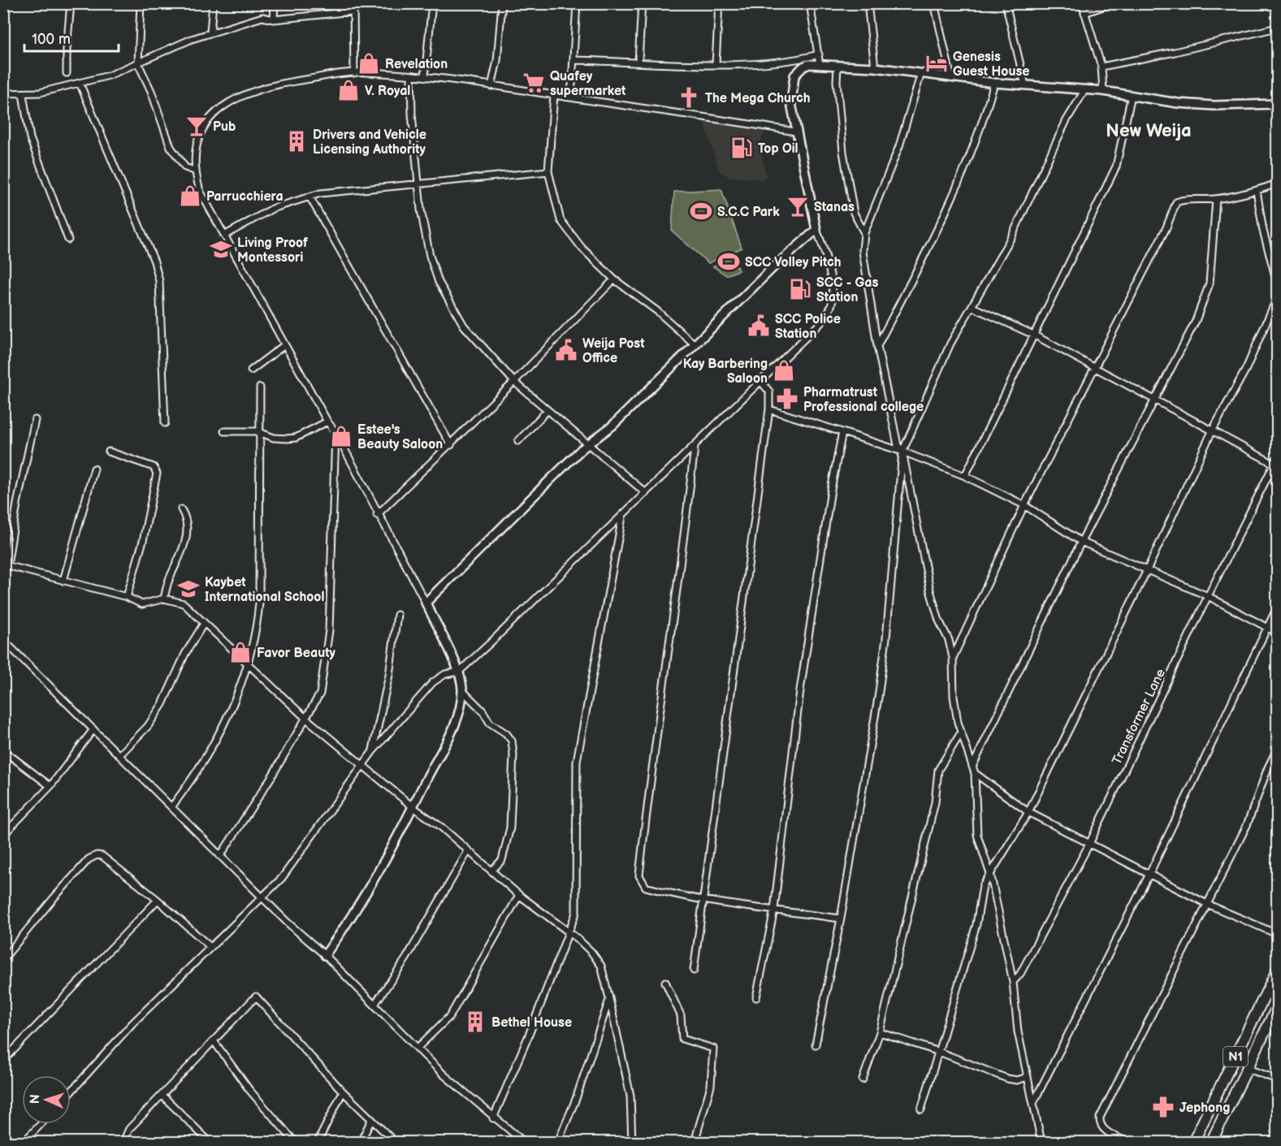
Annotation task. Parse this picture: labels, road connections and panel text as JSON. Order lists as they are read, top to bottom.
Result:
{
  "streets": {
    "highway": ["N1"],
    "street": ["Transformer Lane"]
  },
  "districts": ["New Weija"],
  "places": {
    "shop": [
      "Revelation",
      "V. Royal",
      "Parrucchiera",
      "Kay Barbering Saloon",
      "Estee's Beauty Saloon",
      "Favor Beauty"
    ],
    "hotel": ["Genesis Guest House"],
    "supermarket": ["Quafey supermarket"],
    "church": ["The Mega Church"],
    "bar": ["Pub", "Stanas"],
    "building": ["Drivers and Vehicle Licensing Authority", "Bethel House"],
    "fuel station": ["Top Oil", "SCC - Gas Station"],
    "sports": ["S.C.C Park", "SCC Volley Pitch"],
    "school or university": ["Living Proof Montessori", "Kaybet International School"],
    "public building": ["SCC Police Station", "Weija Post Office"],
    "pharmacy": ["Pharmatrust Professional college", "Jephong"]
  },
  "scale_bar": "100 m",
  "north": "left"
}
